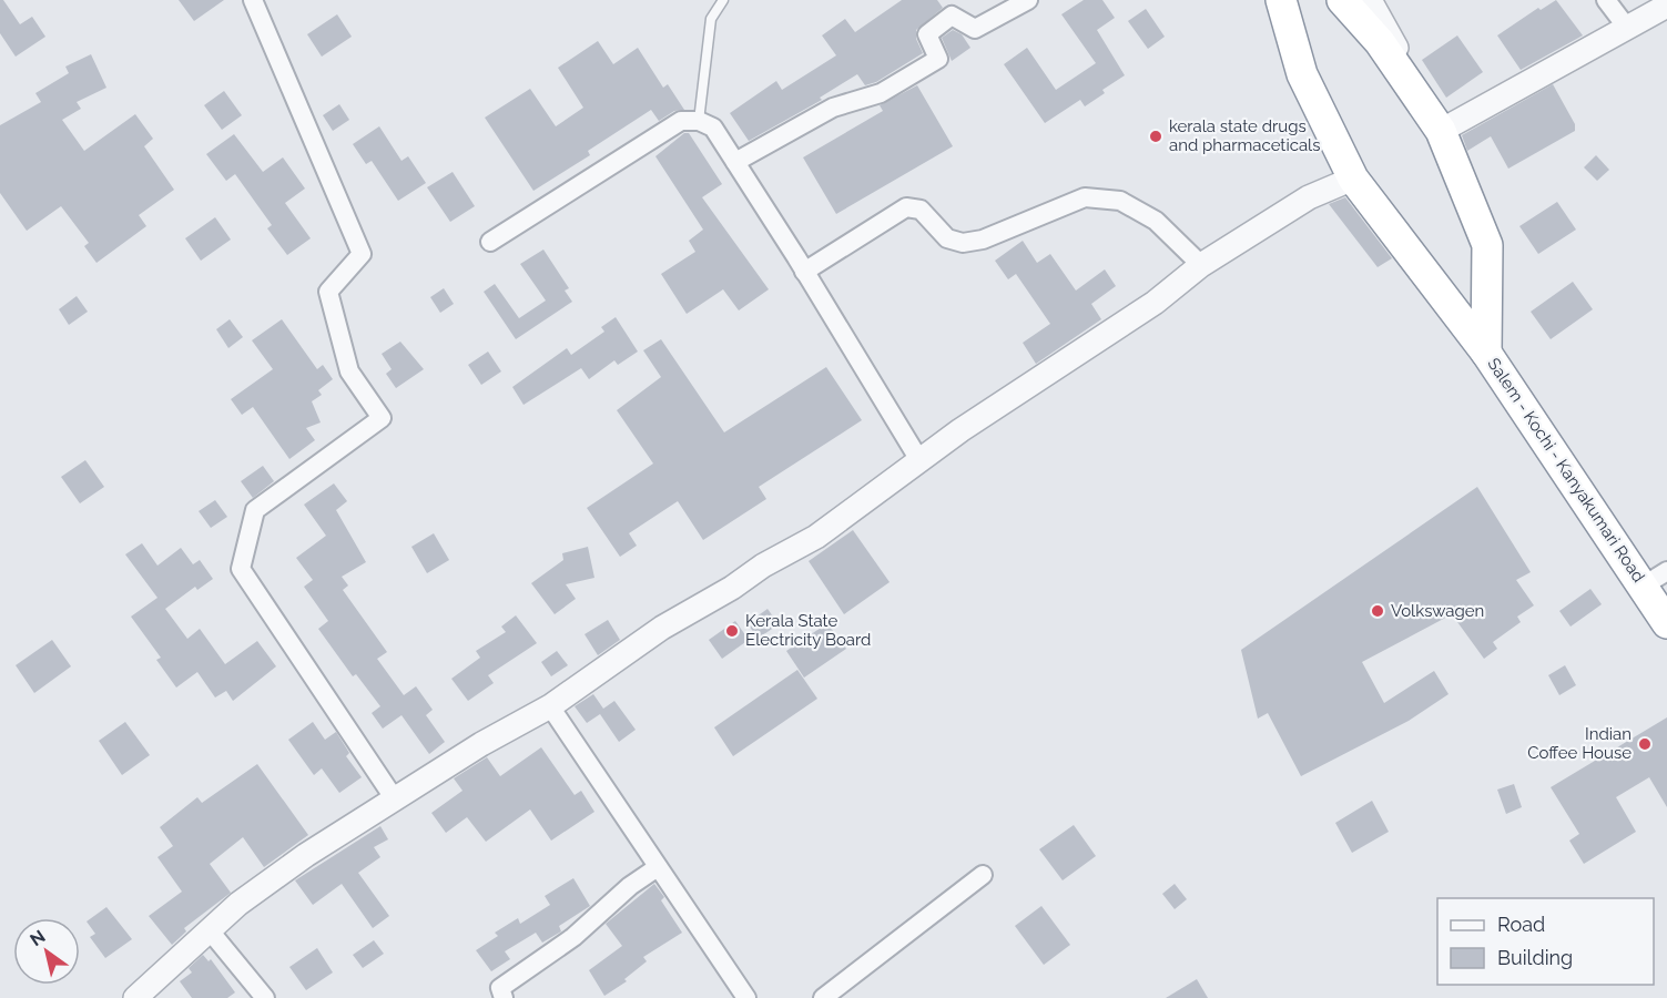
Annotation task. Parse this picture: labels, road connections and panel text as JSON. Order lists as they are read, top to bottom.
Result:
{
  "streets": {
    "highway": ["Salem - Kochi - Kanyakumari Road"]
  },
  "places": [
    "kerala state drugs and pharmaceticals",
    "Volkswagen",
    "Kerala State Electricity Board",
    "Indian Coffee House"
  ],
  "legend": ["Road", "Building"],
  "north": "top left"
}
